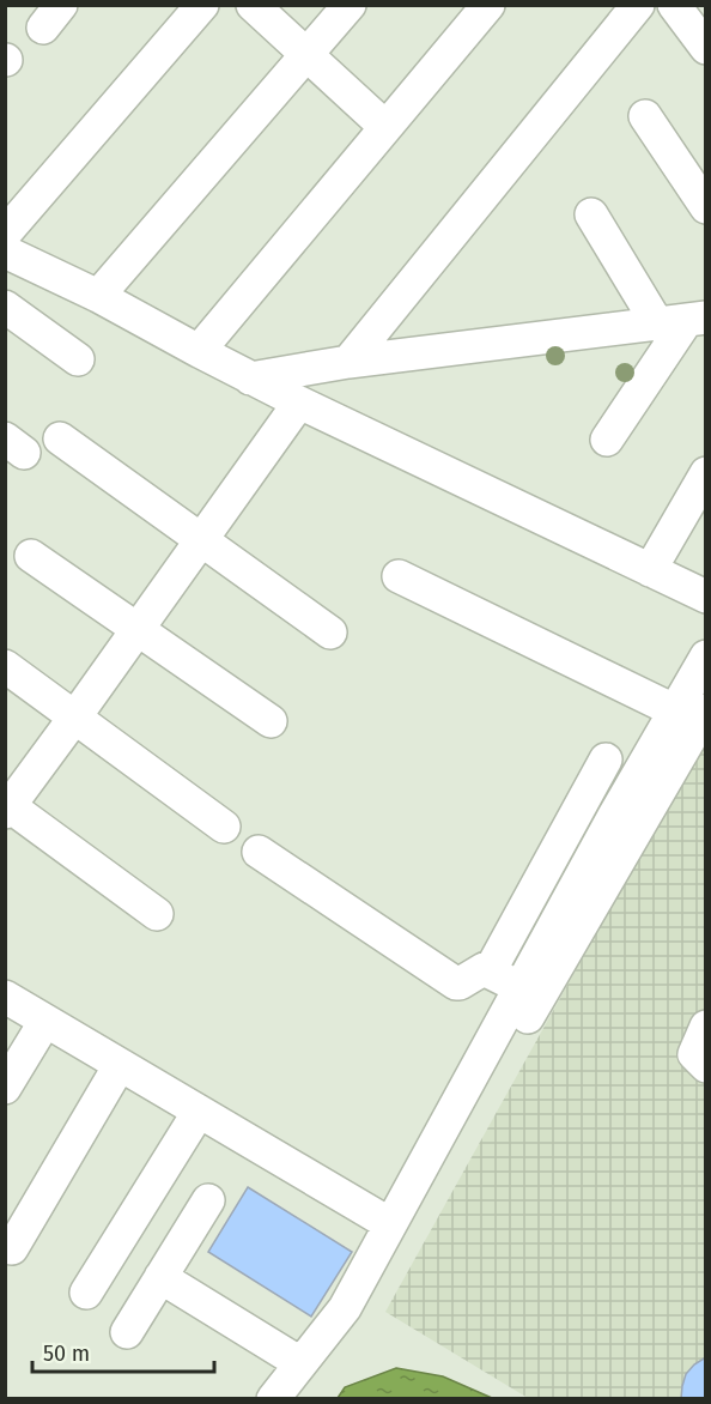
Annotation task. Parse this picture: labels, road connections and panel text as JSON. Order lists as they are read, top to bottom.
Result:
{
  "scale_bar": "50 m"
}
